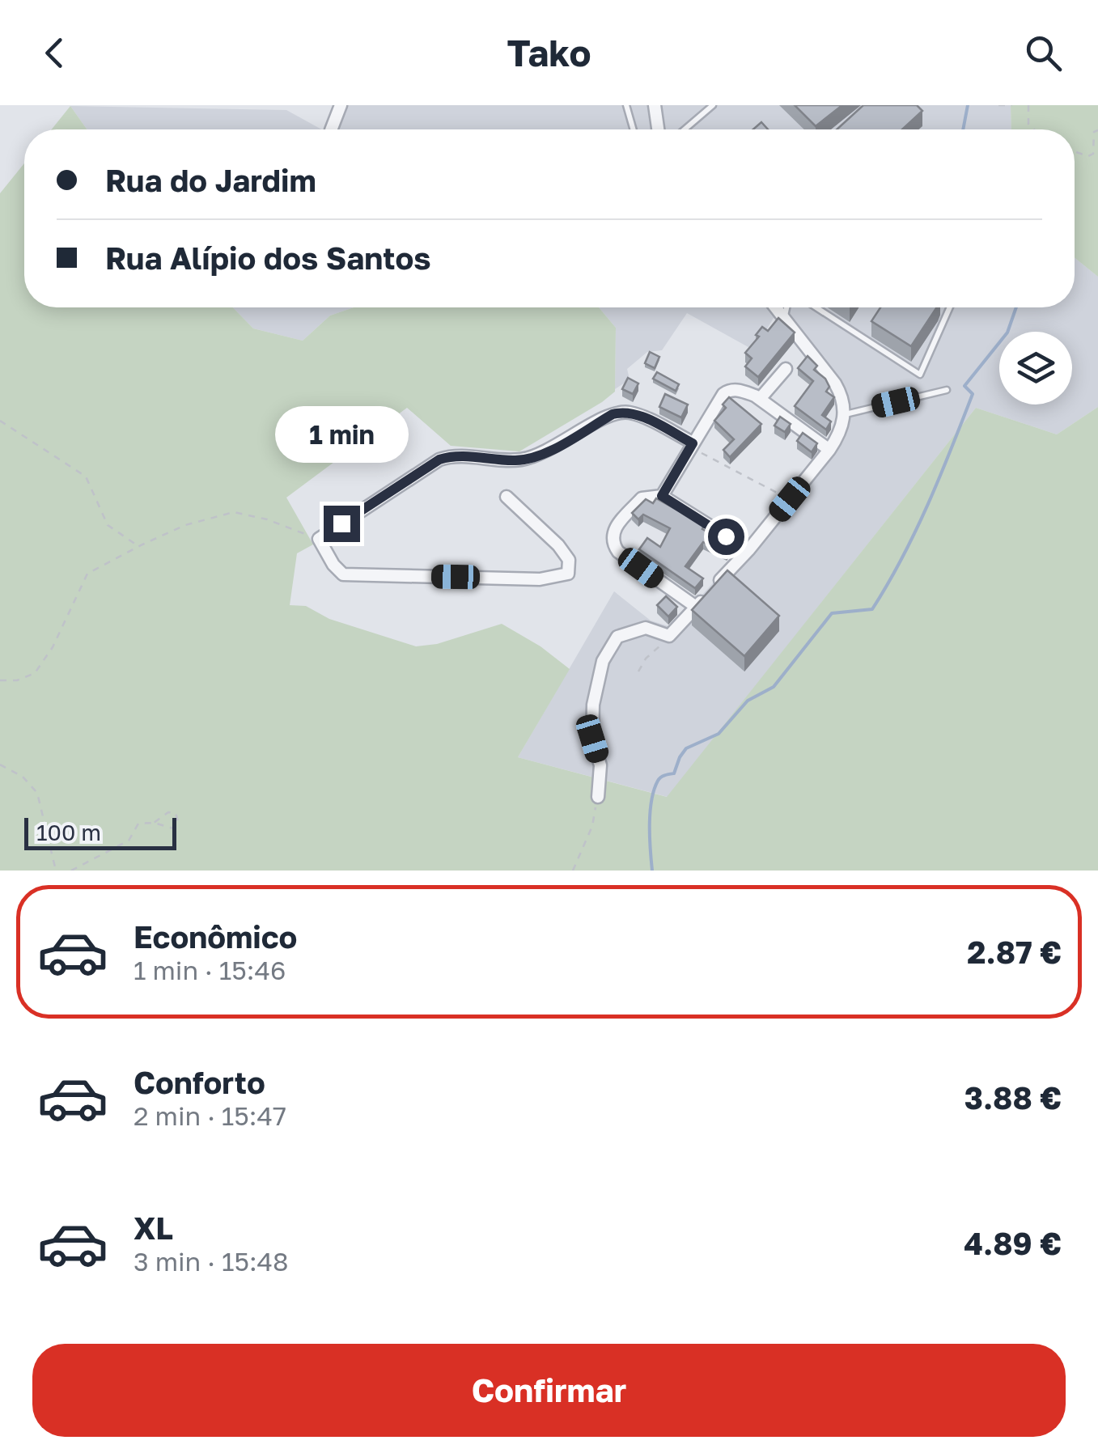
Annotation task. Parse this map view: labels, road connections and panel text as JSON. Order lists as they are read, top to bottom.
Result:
{
  "scale_bar": "100 m",
  "page": {
    "header": "Tako",
    "banner": ["Rua do Jardim", "Rua Alípio dos Santos"],
    "bubble": "1 min",
    "scale": "100 m",
    "list": [
      {
        "name": "Econômico",
        "note": "1 min · 15:46",
        "value": "2.87 €"
      },
      {
        "name": "Conforto",
        "note": "2 min · 15:47",
        "value": "3.88 €"
      },
      {
        "name": "XL",
        "note": "3 min · 15:48",
        "value": "4.89 €"
      }
    ],
    "buttons": "Confirmar"
  }
}
